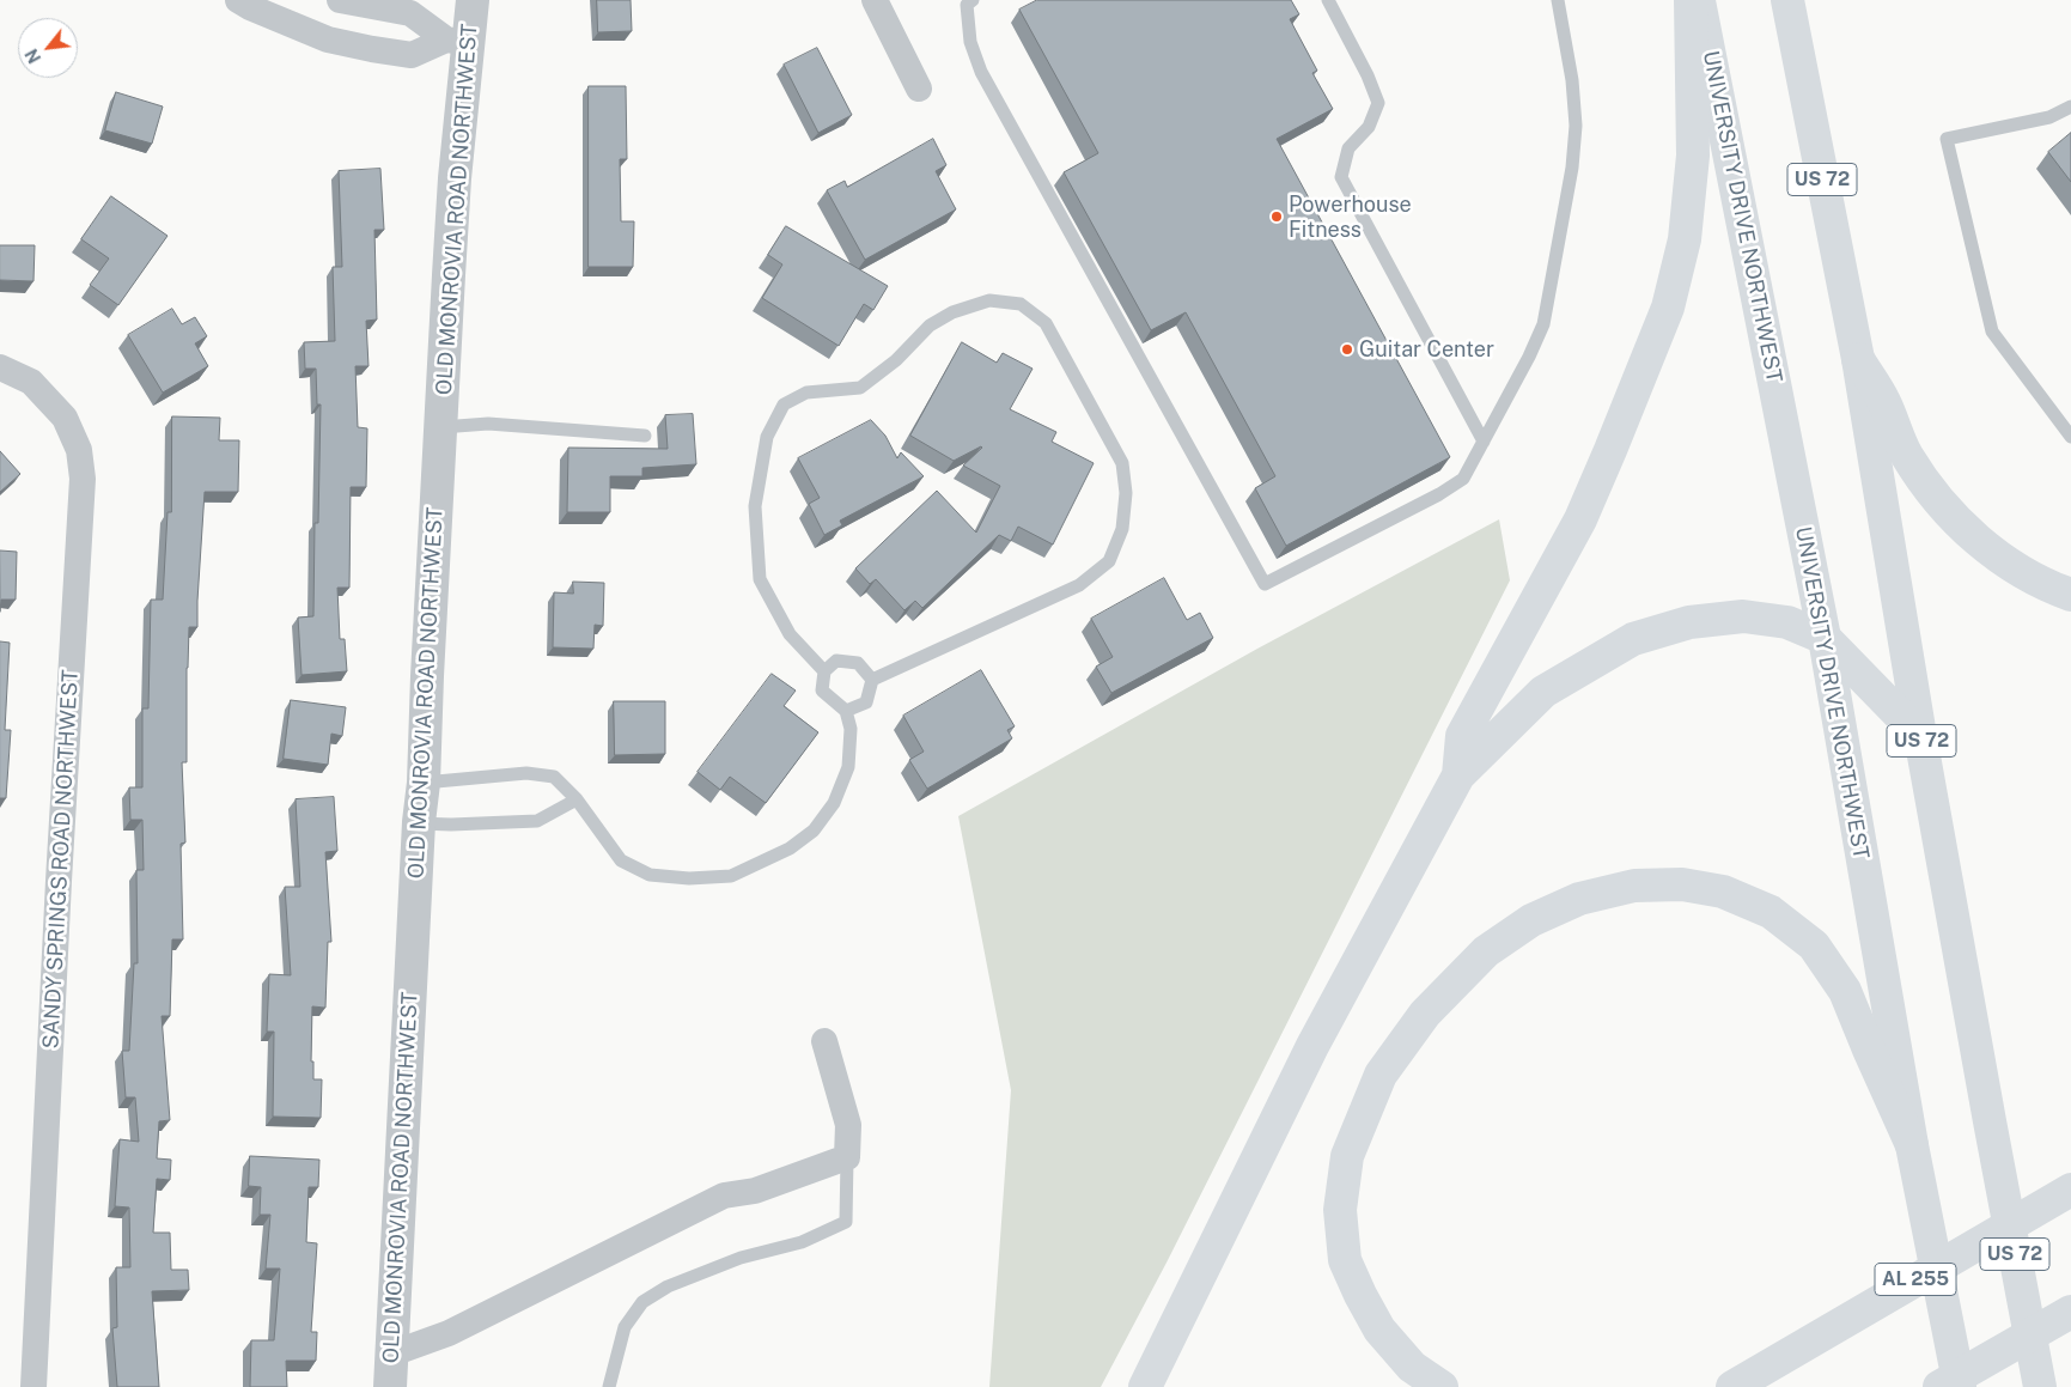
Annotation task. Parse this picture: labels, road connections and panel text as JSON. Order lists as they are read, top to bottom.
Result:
{
  "streets": {
    "highway": ["US 72", "UNIVERSITY DRIVE NORTHWEST", "AL 255"],
    "street": ["OLD MONROVIA ROAD NORTHWEST", "SANDY SPRINGS ROAD NORTHWEST"]
  },
  "places": ["Powerhouse Fitness", "Guitar Center"],
  "north": "bottom left"
}
